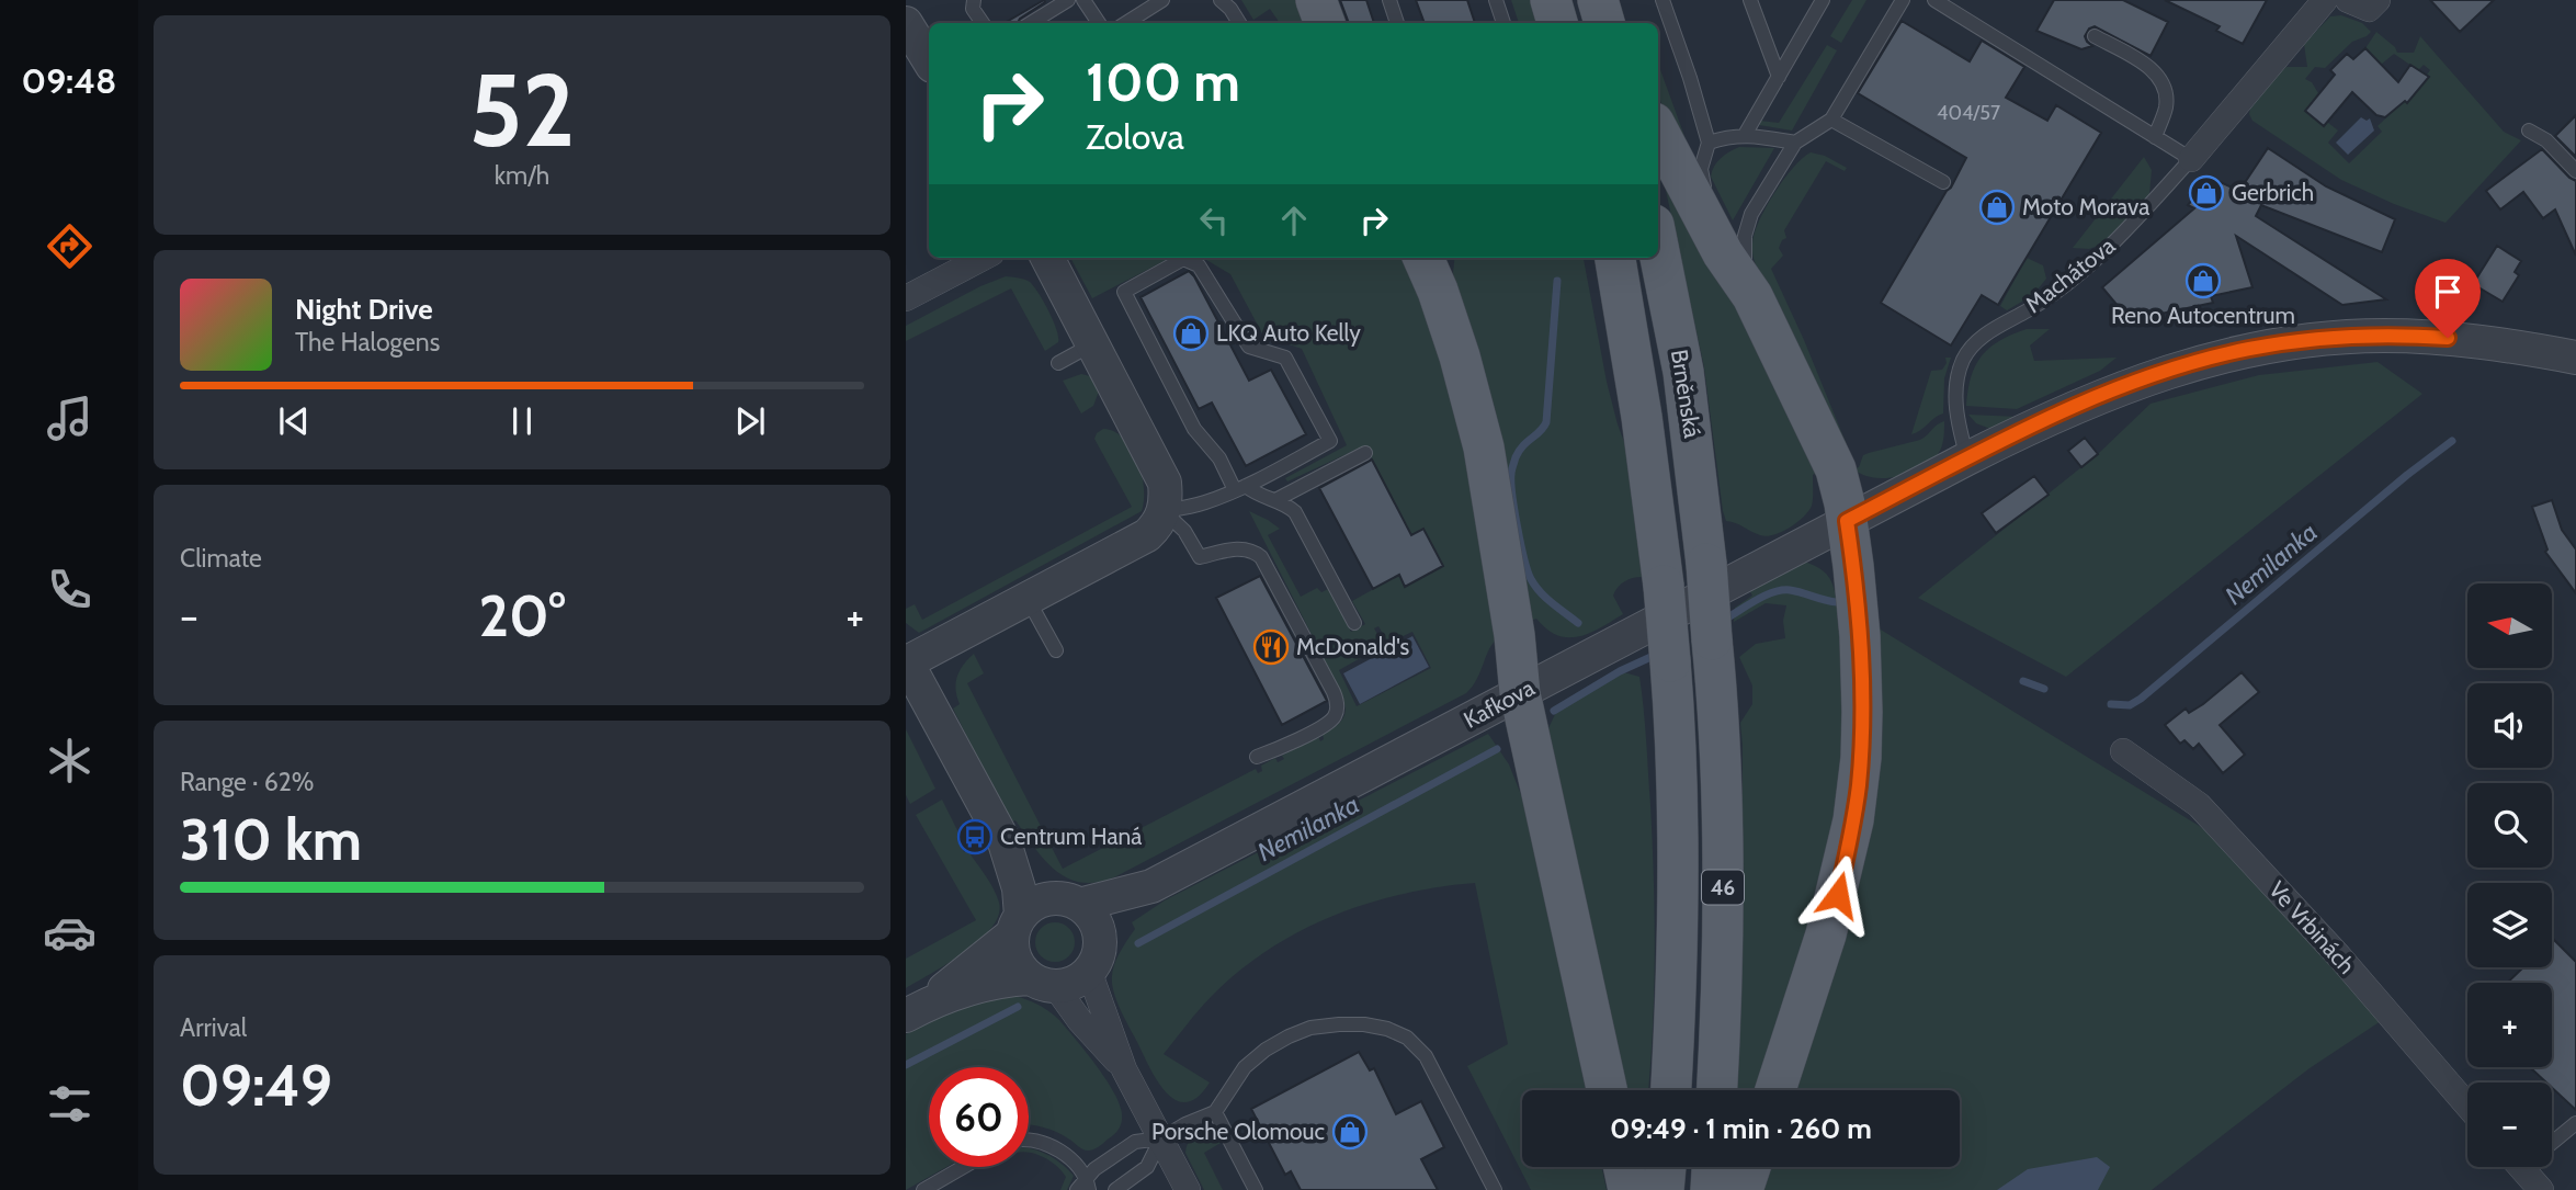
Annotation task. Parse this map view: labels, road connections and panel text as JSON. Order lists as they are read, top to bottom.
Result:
{
  "streets": {
    "main road": ["Brněnská", "46"],
    "street": ["Machátova", "Kafkova", "Ve Vrbinách"]
  },
  "crossings": [
    ["Machátova", "Kafkova"]
  ],
  "water": ["Nemilanka"],
  "places": {
    "shop": [
      "Gerbrich",
      "Moto Morava",
      "Reno Autocentrum",
      "LKQ Auto Kelly",
      "Porsche Olomouc"
    ],
    "restaurant": ["McDonald's"],
    "bus stop": ["Centrum Haná"]
  },
  "house_numbers": ["404/57"],
  "north": "left",
  "page": {
    "tabs": "09:48",
    "tile": [
      ["52", "km/h"],
      "Climate",
      ["Range · 62%", "310 km"],
      ["Arrival", "09:49"]
    ],
    "turn": ["100 m", "Zolova"],
    "song": ["Night Drive", "The Halogens"],
    "map_buttons": ["+", "−"],
    "heat": ["−", "20°", "+"],
    "limit": "60",
    "trip": "09:49 · 1 min · 260 m"
  }
}
